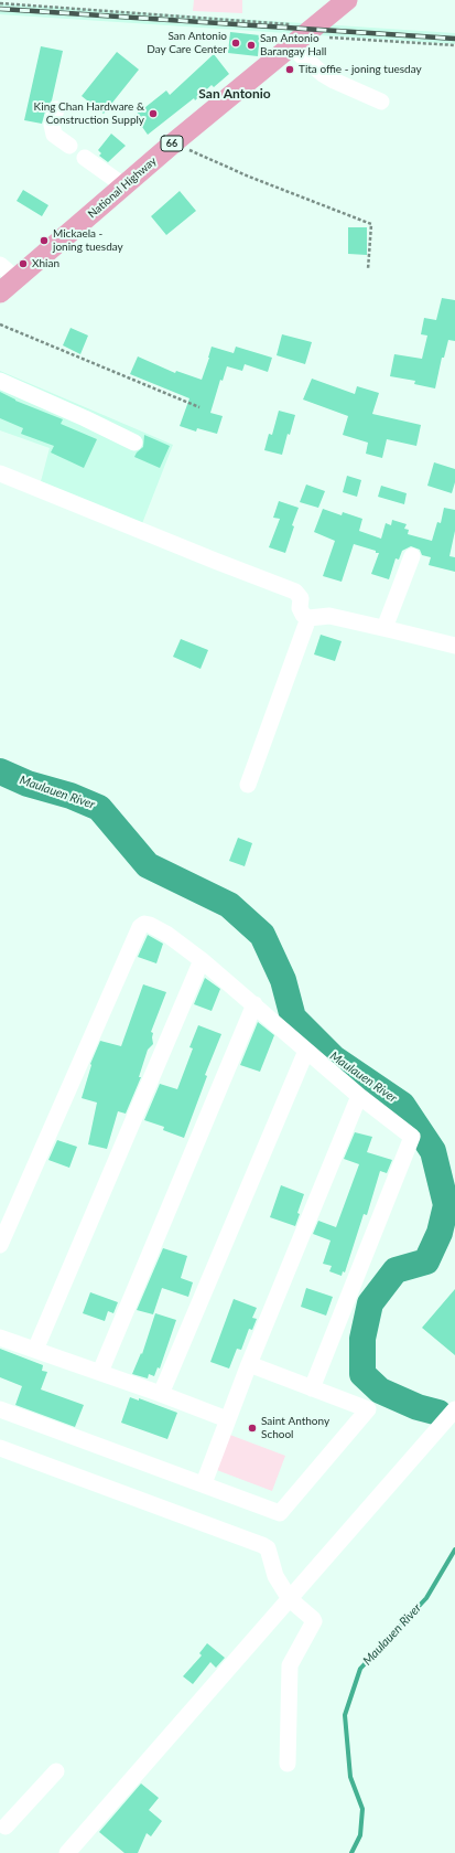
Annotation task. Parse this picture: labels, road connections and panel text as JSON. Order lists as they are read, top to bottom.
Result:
{
  "streets": {
    "main road": ["66", "National Highway"]
  },
  "districts": ["San Antonio"],
  "water": ["Maulauen River"],
  "places": [
    "San Antonio Day Care Center",
    "San Antonio Barangay Hall",
    "Tita offie - joning tuesday",
    "King Chan Hardware & Construction Supply",
    "Mickaela - joning tuesday",
    "Xhian",
    "Saint Anthony School"
  ]
}
